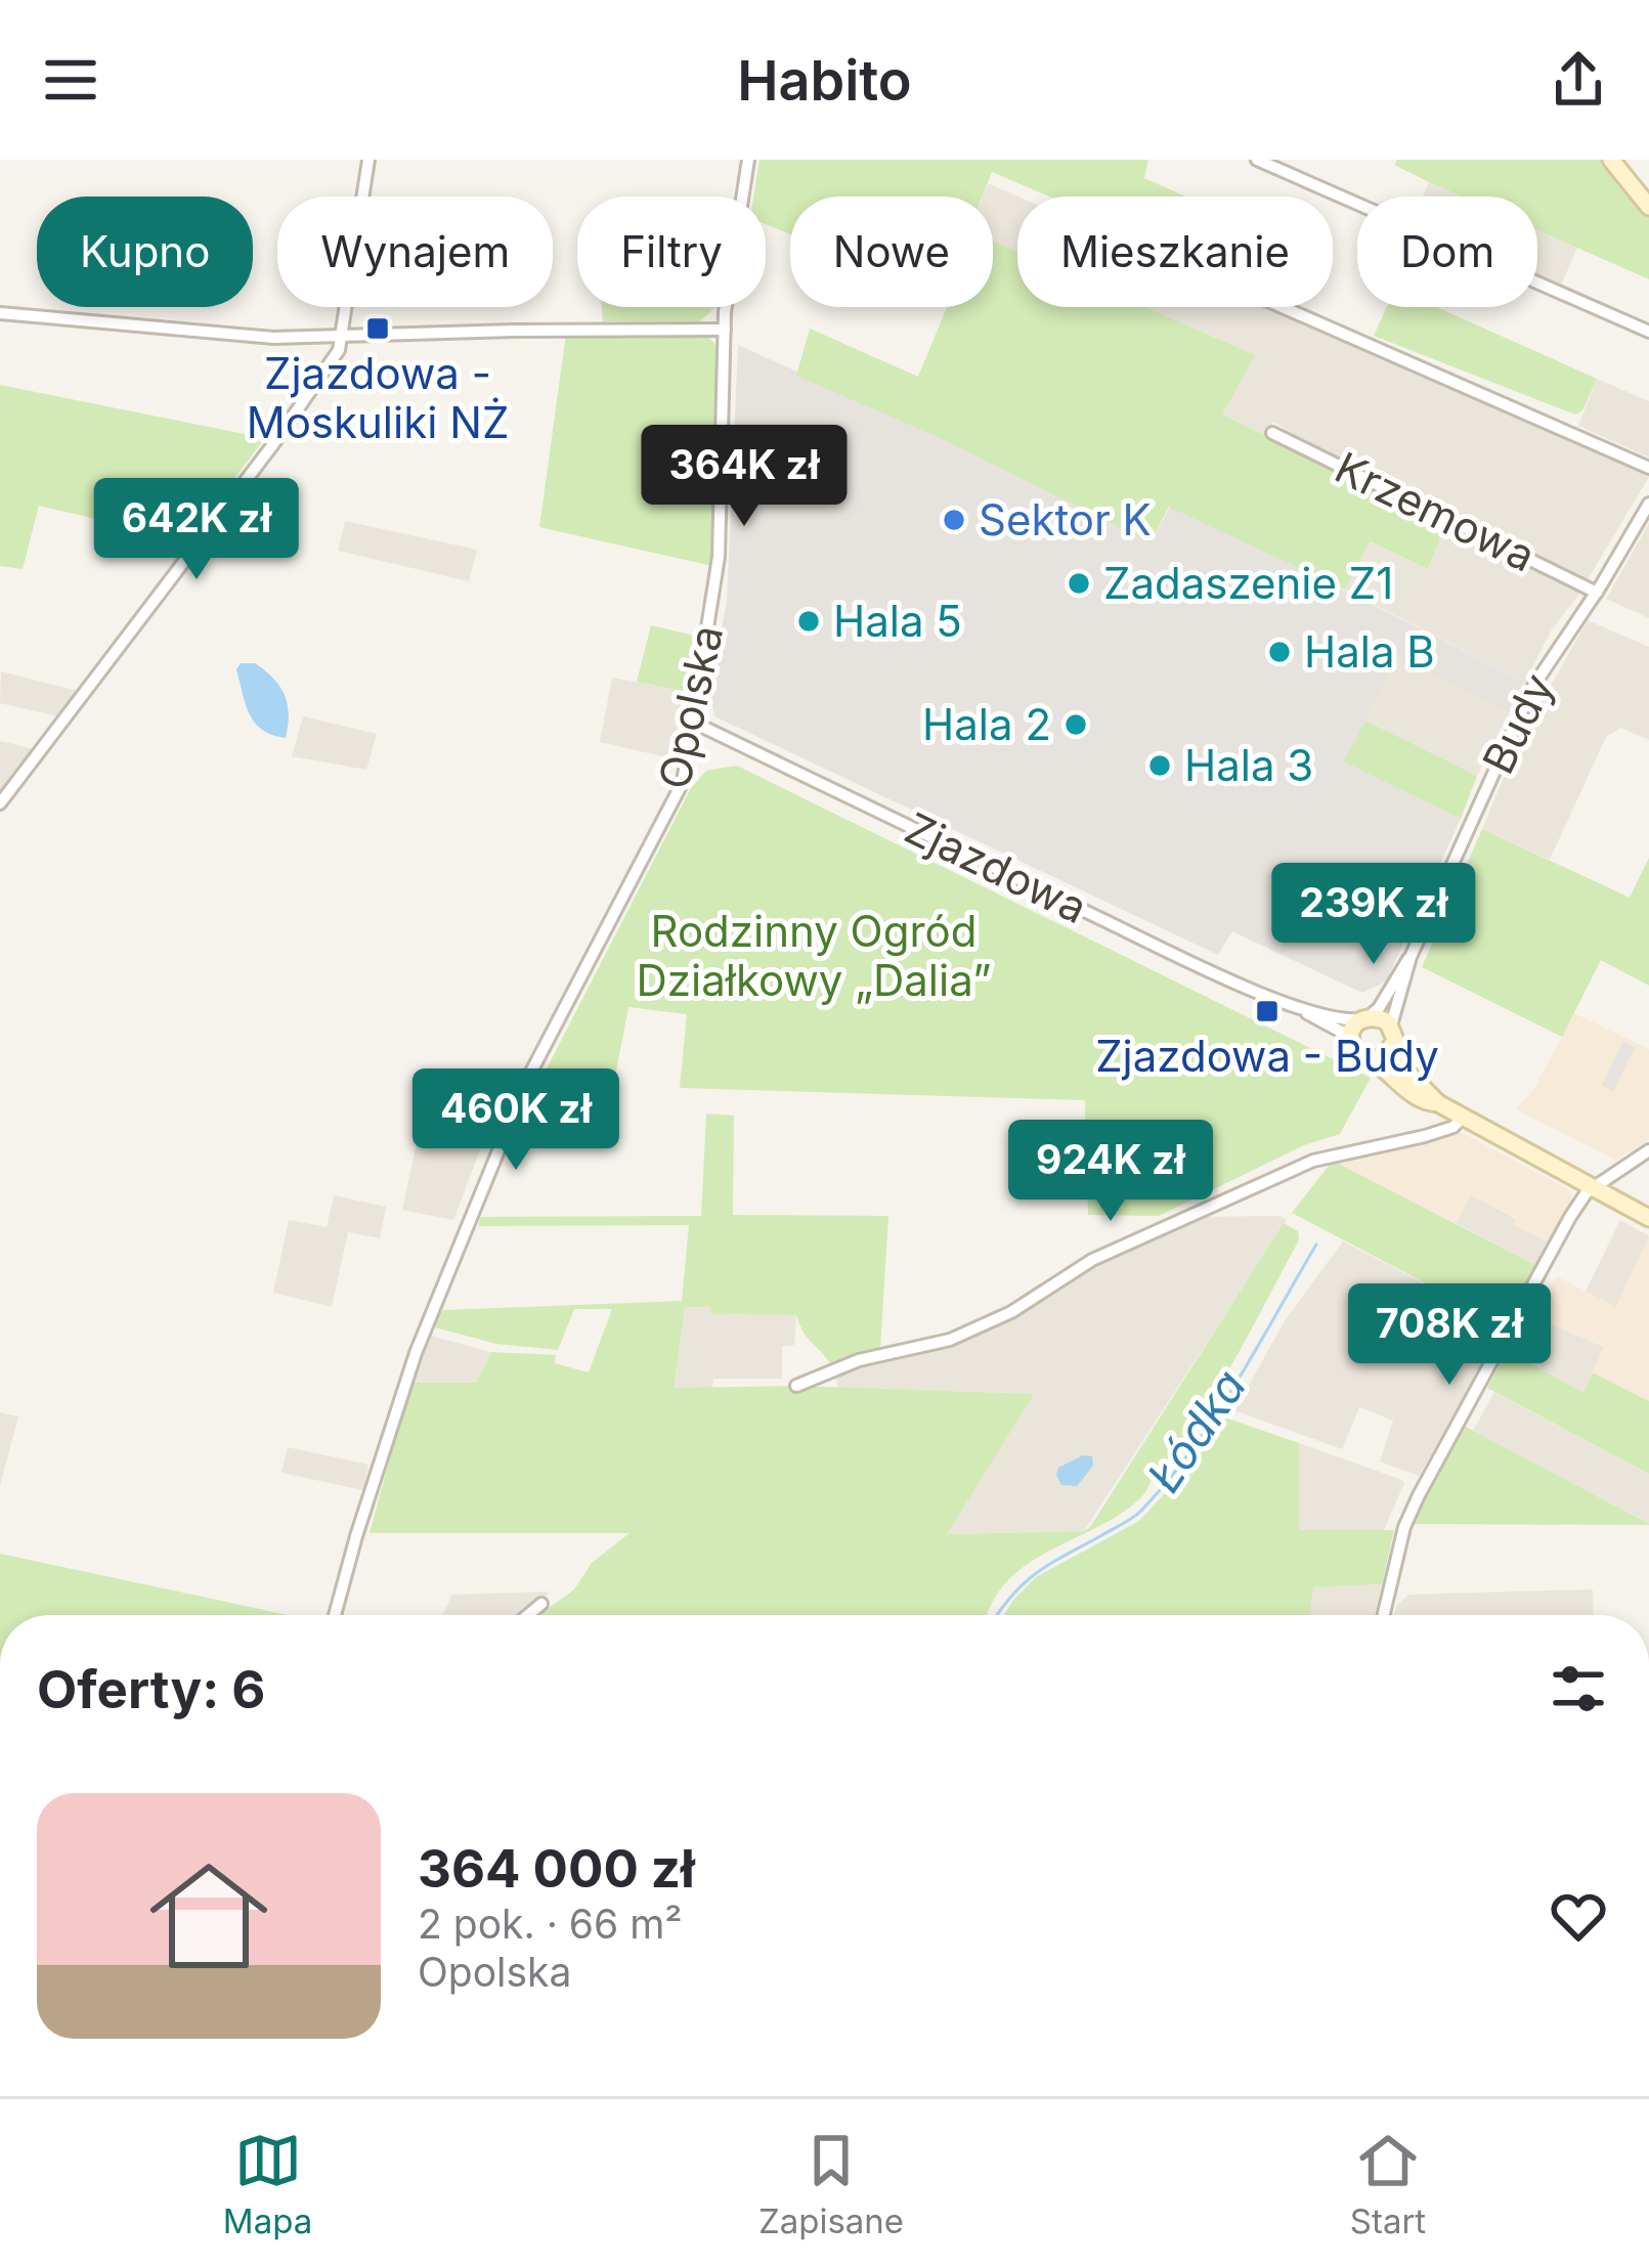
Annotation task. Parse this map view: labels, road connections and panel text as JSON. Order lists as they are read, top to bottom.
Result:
{
  "streets": {
    "street": [
      "Krzemowa",
      "Opolska",
      "Budy",
      "Zjazdowa"
    ]
  },
  "crossings": [
    ["Krzemowa", "Budy"],
    ["Opolska", "Zjazdowa"],
    ["Budy", "Zjazdowa"]
  ],
  "water": ["Łódka"],
  "parks": ["Rodzinny Ogród Działkowy „Dalia”"],
  "places": {
    "transit": ["Zjazdowa - Moskuliki NŻ", "Zjazdowa - Budy"],
    "other": [
      "Sektor K",
      "Zadaszenie Z1",
      "Hala 5",
      "Hala B",
      "Hala 2",
      "Hala 3"
    ]
  },
  "page": {
    "header": "Habito",
    "chip": [
      "Kupno",
      "Wynajem",
      "Filtry",
      "Nowe",
      "Mieszkanie",
      "Dom"
    ],
    "price": [
      "364K zł",
      "642K zł",
      "239K zł",
      "460K zł",
      "924K zł",
      "708K zł"
    ],
    "heading": "Oferty: 6",
    "list": [
      {
        "name": "364 000 zł",
        "note": "2 pok. · 66 m² · Opolska"
      }
    ],
    "tabs": ["Mapa", "Zapisane", "Start"]
  }
}
